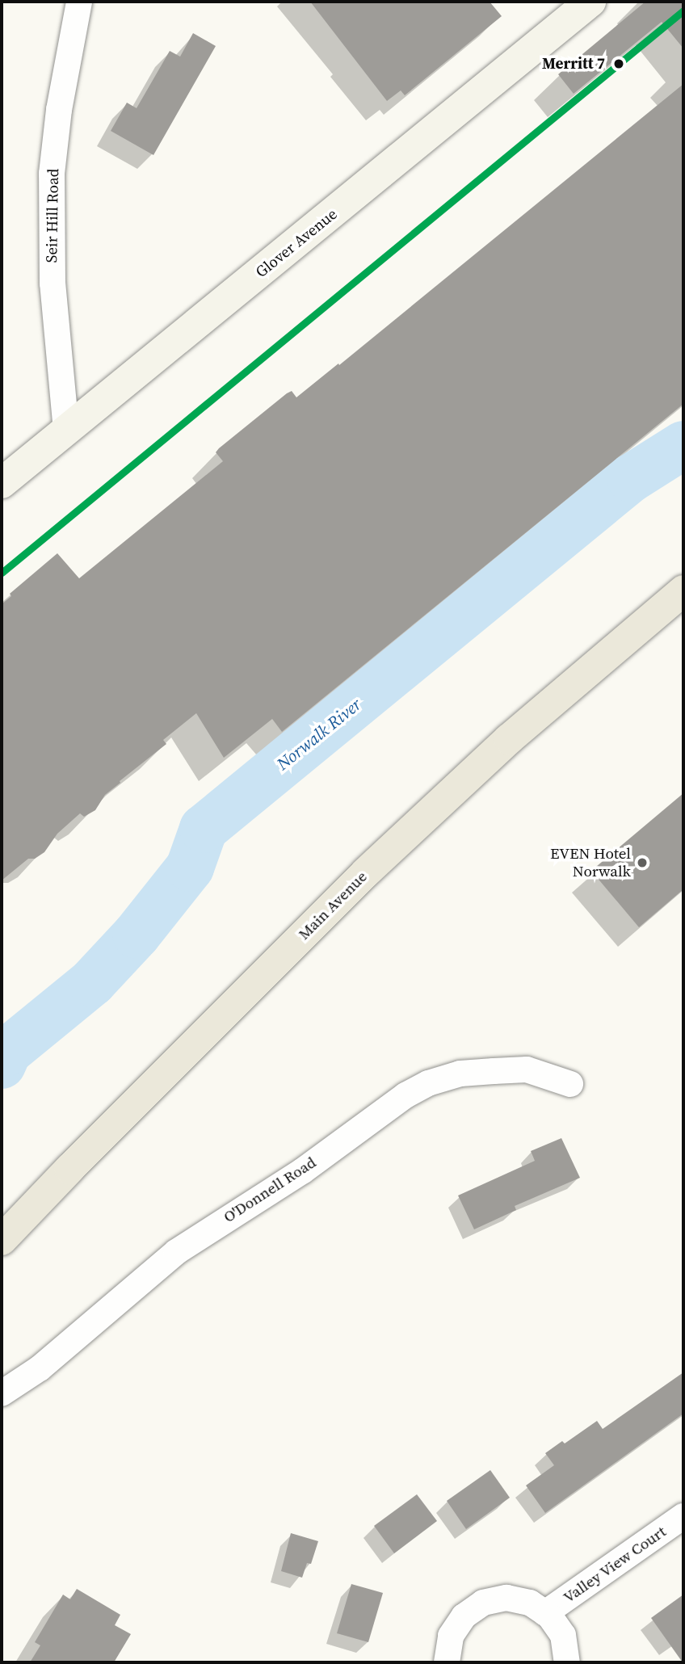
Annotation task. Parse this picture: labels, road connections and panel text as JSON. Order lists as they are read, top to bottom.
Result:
{
  "streets": {
    "main road": ["Main Avenue"],
    "street": [
      "Seir Hill Road",
      "Glover Avenue",
      "O'Donnell Road",
      "Valley View Court"
    ]
  },
  "crossings": [
    ["Seir Hill Road", "Glover Avenue"]
  ],
  "water": ["Norwalk River"],
  "places": ["Merritt 7", "EVEN Hotel Norwalk"]
}
